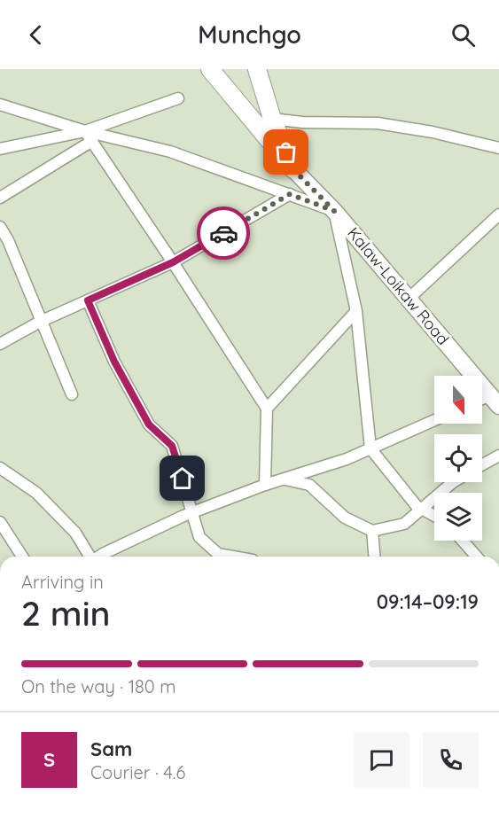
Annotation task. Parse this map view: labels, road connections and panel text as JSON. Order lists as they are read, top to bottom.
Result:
{
  "streets": {
    "main road": ["Kalaw-Loikaw Road"]
  },
  "north": "bottom",
  "page": {
    "header": "Munchgo",
    "heading": ["2 min", "Arriving in", "09:14–09:19"],
    "panel": ["Sam", "Courier · 4.6"],
    "bar": "On the way · 180 m",
    "round": "S"
  }
}
